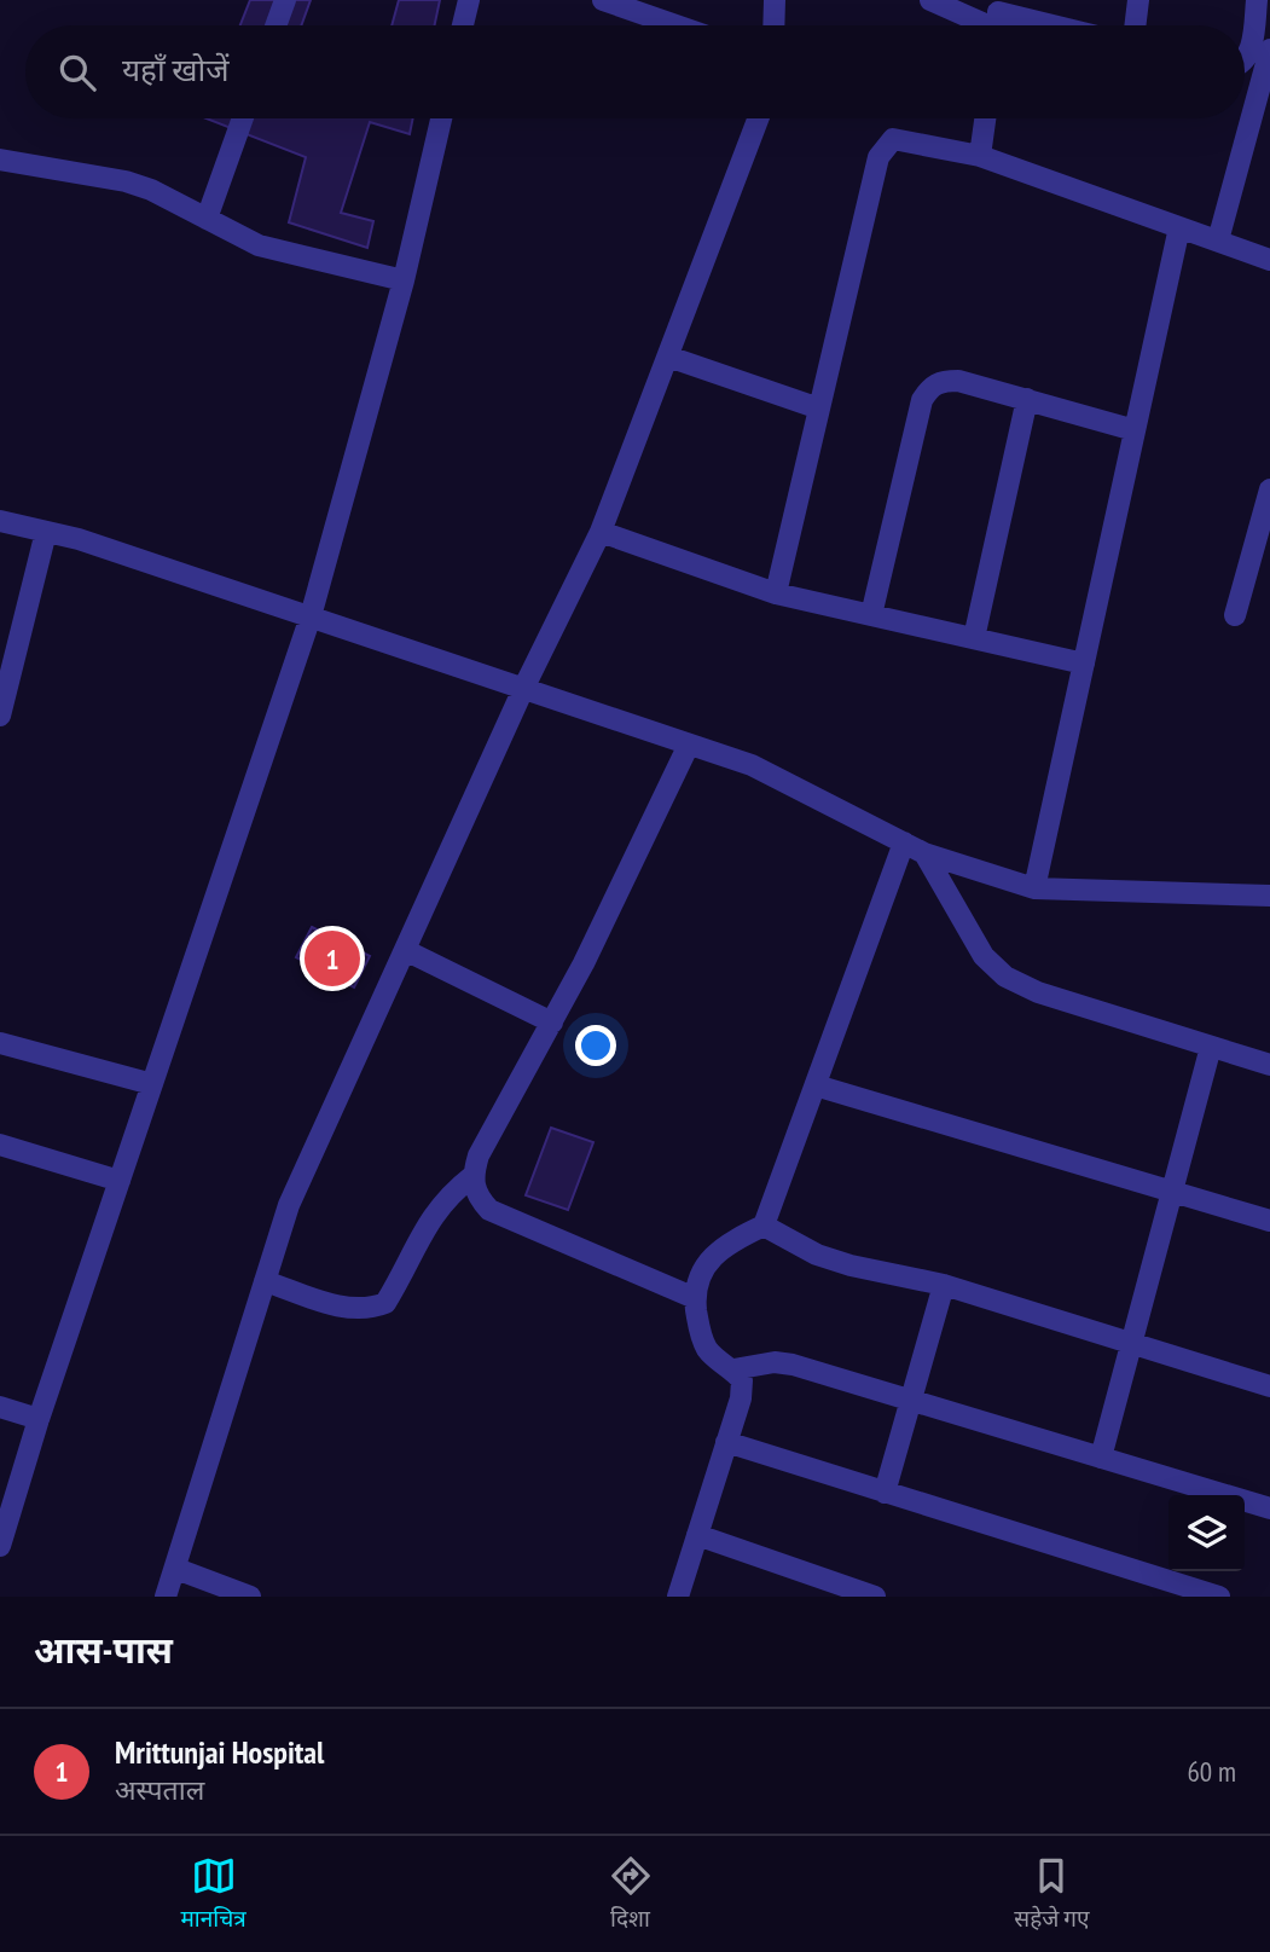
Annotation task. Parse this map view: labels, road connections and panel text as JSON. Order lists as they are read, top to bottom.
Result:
{
  "page": {
    "search": "यहाँ खोजें",
    "pins": "1",
    "heading": "आस-पास",
    "list": [
      {
        "mark": "1",
        "name": "Mrittunjai Hospital",
        "note": "अस्पताल",
        "value": "60 m"
      }
    ],
    "nav": ["मानचित्र", "दिशा", "सहेजे गए"]
  }
}
